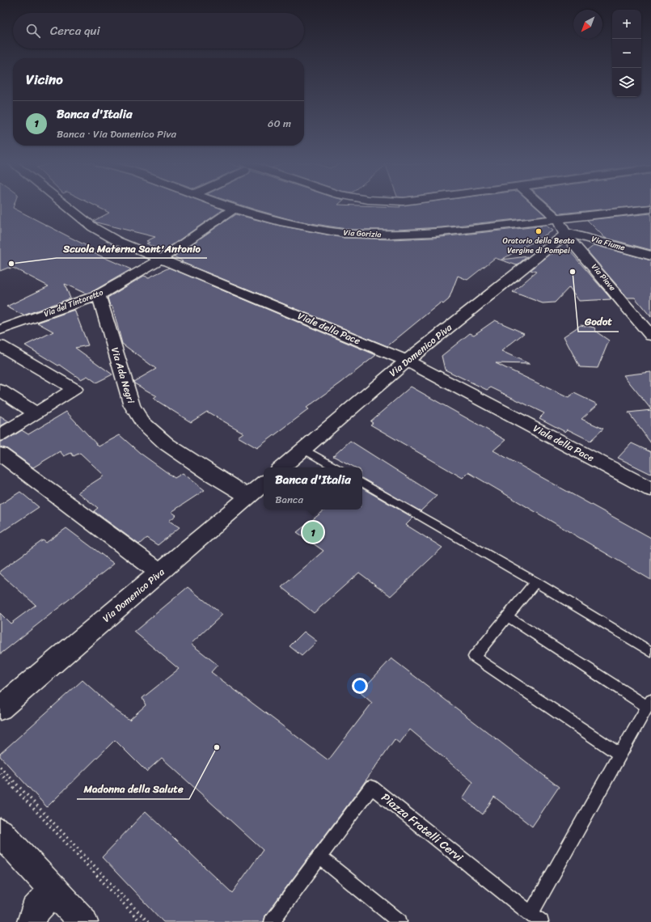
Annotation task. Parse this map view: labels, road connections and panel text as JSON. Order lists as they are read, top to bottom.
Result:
{
  "streets": {
    "street": [
      "Via Gorizia",
      "Via Fiume",
      "Via Piave",
      "Via del Tintoretto",
      "Viale della Pace",
      "Via Domenico Piva",
      "Via Ada Negri"
    ],
    "lane": ["Piazza Fratelli Cervi"]
  },
  "crossings": [
    ["Via Gorizia", "Via Piave"],
    ["Via Gorizia", "Via del Tintoretto"],
    ["Via Fiume", "Via Piave"],
    ["Via Fiume", "Via Domenico Piva"],
    ["Via Piave", "Via Domenico Piva"],
    ["Via del Tintoretto", "Viale della Pace"],
    ["Via del Tintoretto", "Via Ada Negri"],
    ["Viale della Pace", "Via Domenico Piva"],
    ["Via Domenico Piva", "Via Ada Negri"]
  ],
  "places": [
    "Oratorio della Beata Vergine di Pompei",
    "Scuola Materna Sant'Antonio",
    "Godot",
    "Madonna della Salute"
  ],
  "north": "bottom left",
  "page": {
    "map_buttons": ["+", "−"],
    "search": "Cerca qui",
    "heading": "Vicino",
    "list": [
      {
        "mark": "1",
        "name": "Banca d'Italia",
        "note": "Banca · Via Domenico Piva",
        "value": "60 m"
      }
    ],
    "popup": ["Banca d'Italia", "Banca"],
    "pins": "1"
  }
}
